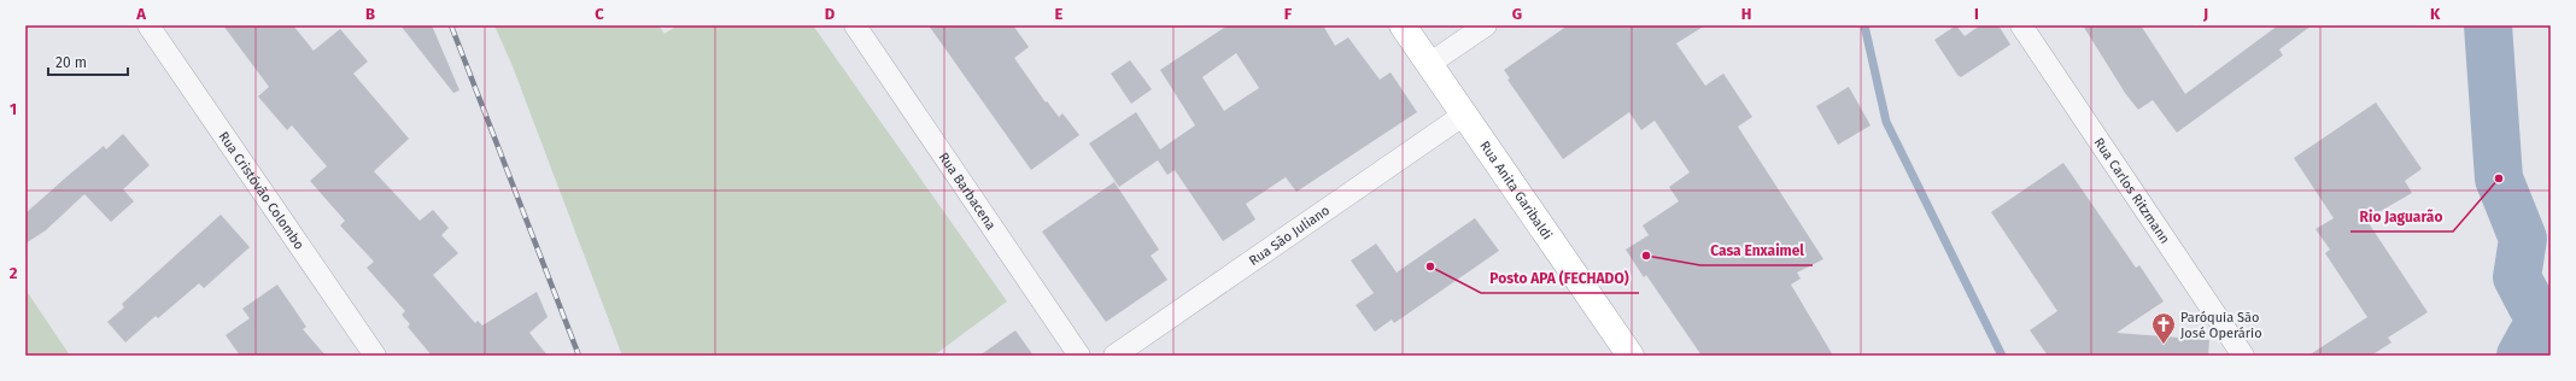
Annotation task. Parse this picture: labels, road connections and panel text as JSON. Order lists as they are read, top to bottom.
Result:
{
  "streets": {
    "main road": ["Rua Anita Garibaldi"],
    "street": [
      "Rua Cristóvão Colombo",
      "Rua Barbacena",
      "Rua Carlos Ritzmann",
      "Rua São Juliano"
    ]
  },
  "crossings": [
    ["Rua Anita Garibaldi", "Rua São Juliano"]
  ],
  "places": {
    "other": ["Rio Jaguarão", "Casa Enxaimel", "Posto APA (FECHADO)"],
    "church": ["Paróquia São José Operário"]
  },
  "scale_bar": "20 m",
  "grid": {
    "columns": [
      "A",
      "B",
      "C",
      "D",
      "E",
      "F",
      "G",
      "H",
      "I",
      "J",
      "K"
    ],
    "rows": ["1", "2"]
  }
}
